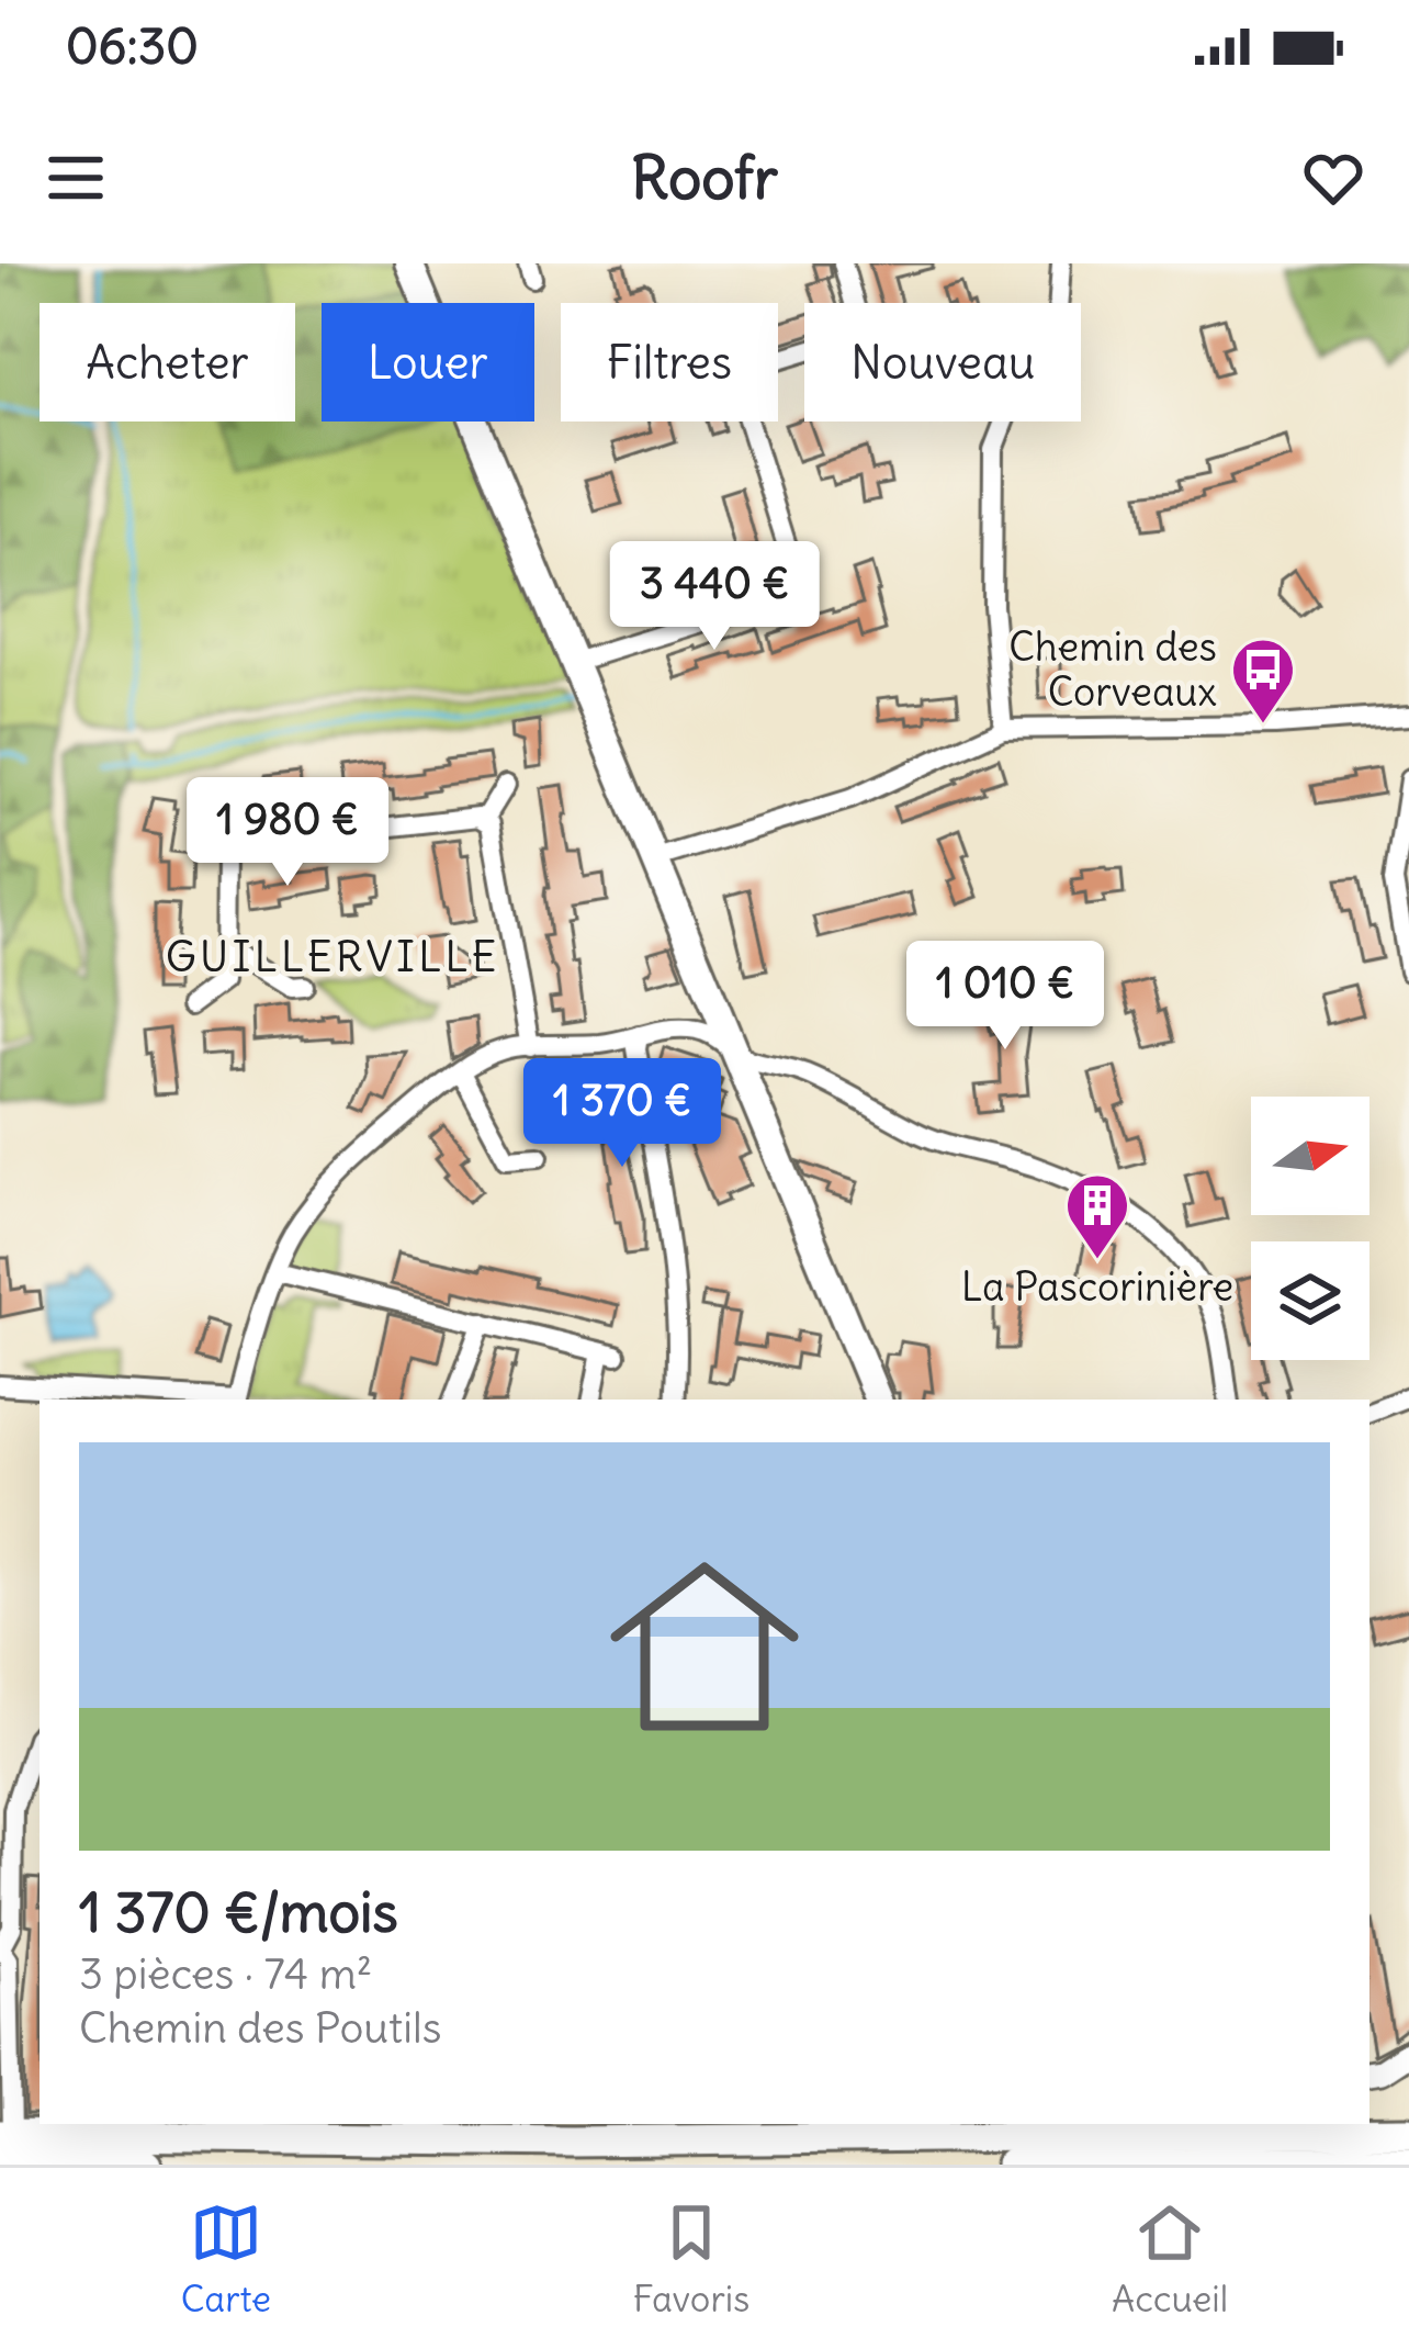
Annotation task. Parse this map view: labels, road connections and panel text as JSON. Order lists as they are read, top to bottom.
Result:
{
  "districts": ["GUILLERVILLE"],
  "places": {
    "bus stop": ["Chemin des Corveaux"],
    "building": ["La Pascorinière"]
  },
  "north": "right",
  "page": {
    "status": "06:30",
    "header": "Roofr",
    "chip": [
      "Acheter",
      "Louer",
      "Filtres",
      "Nouveau"
    ],
    "price": [
      "3 440 €",
      "1 980 €",
      "1 010 €",
      "1 370 €"
    ],
    "list": [
      {
        "name": "1 370 €/mois",
        "note": "3 pièces · 74 m² · Chemin des Poutils"
      }
    ],
    "tabs": ["Carte", "Favoris", "Accueil"]
  }
}
